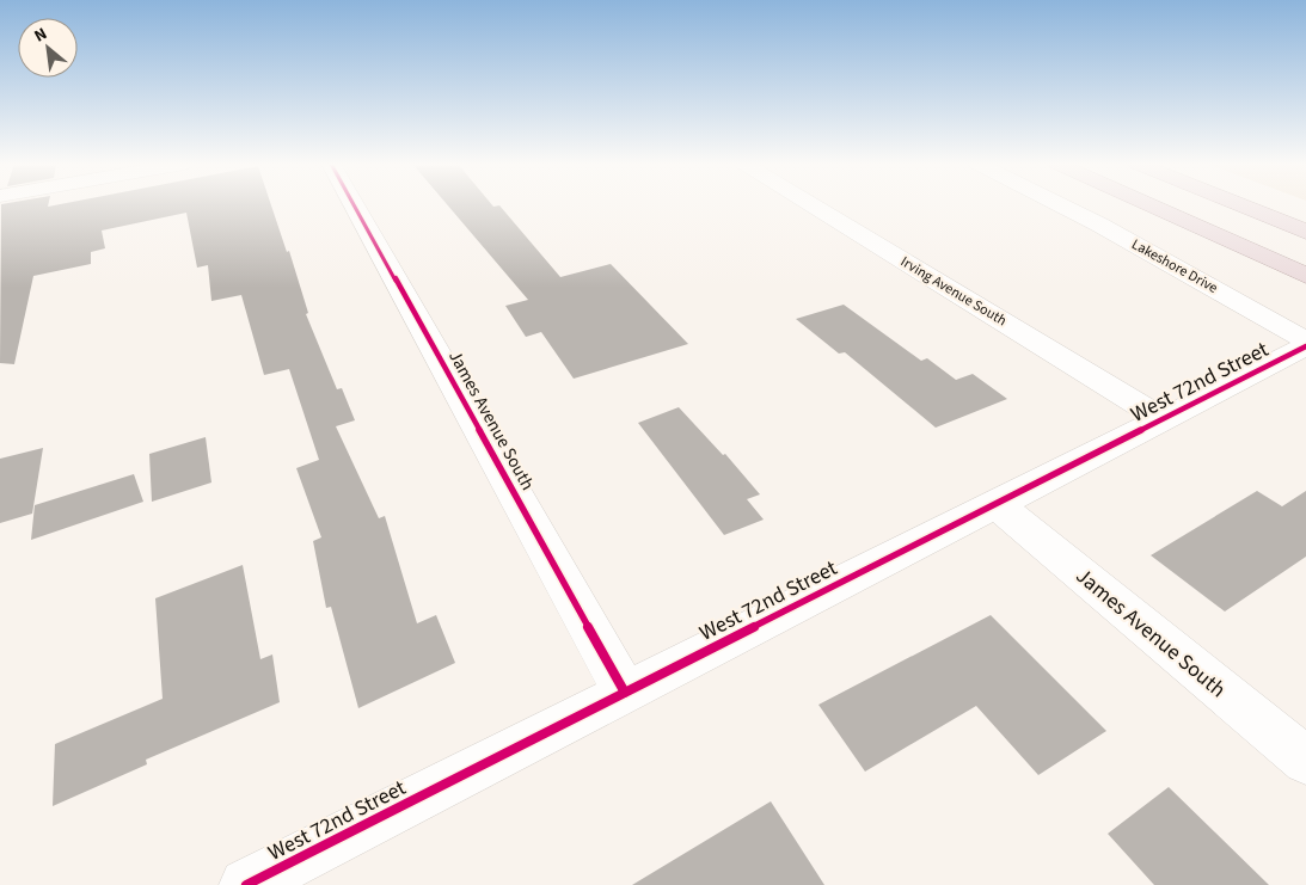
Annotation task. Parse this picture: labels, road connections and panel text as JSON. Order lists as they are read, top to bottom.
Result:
{
  "streets": {
    "street": [
      "Lakeshore Drive",
      "Irving Avenue South",
      "West 72nd Street",
      "James Avenue South"
    ]
  },
  "crossings": [
    ["Irving Avenue South", "West 72nd Street"],
    ["West 72nd Street", "James Avenue South"]
  ],
  "north": "top left"
}
